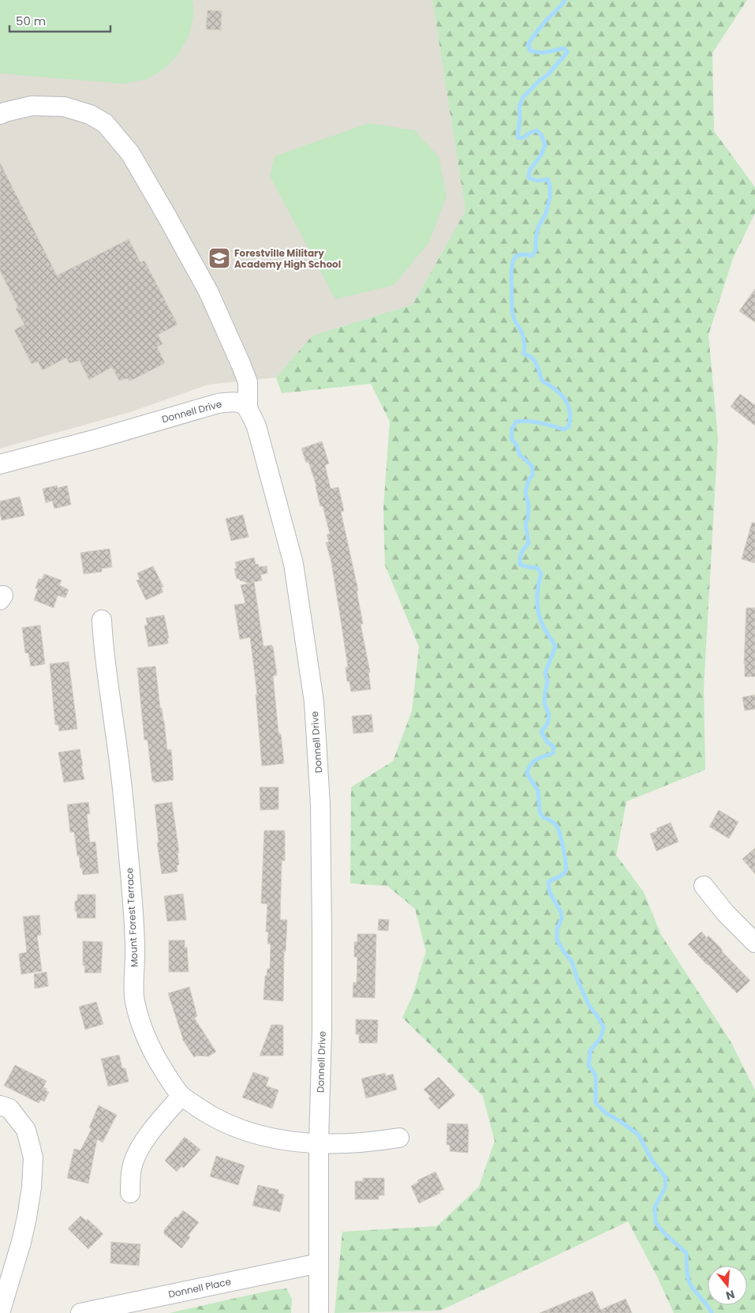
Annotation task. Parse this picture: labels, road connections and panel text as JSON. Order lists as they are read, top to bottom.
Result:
{
  "streets": {
    "street": ["Donnell Drive", "Mount Forest Terrace", "Donnell Place"]
  },
  "crossings": [
    ["Donnell Drive", "Mount Forest Terrace"],
    ["Donnell Drive", "Donnell Place"]
  ],
  "places": {
    "school or university": ["Forestville Military Academy High School"]
  },
  "scale_bar": "50 m",
  "north": "bottom"
}
